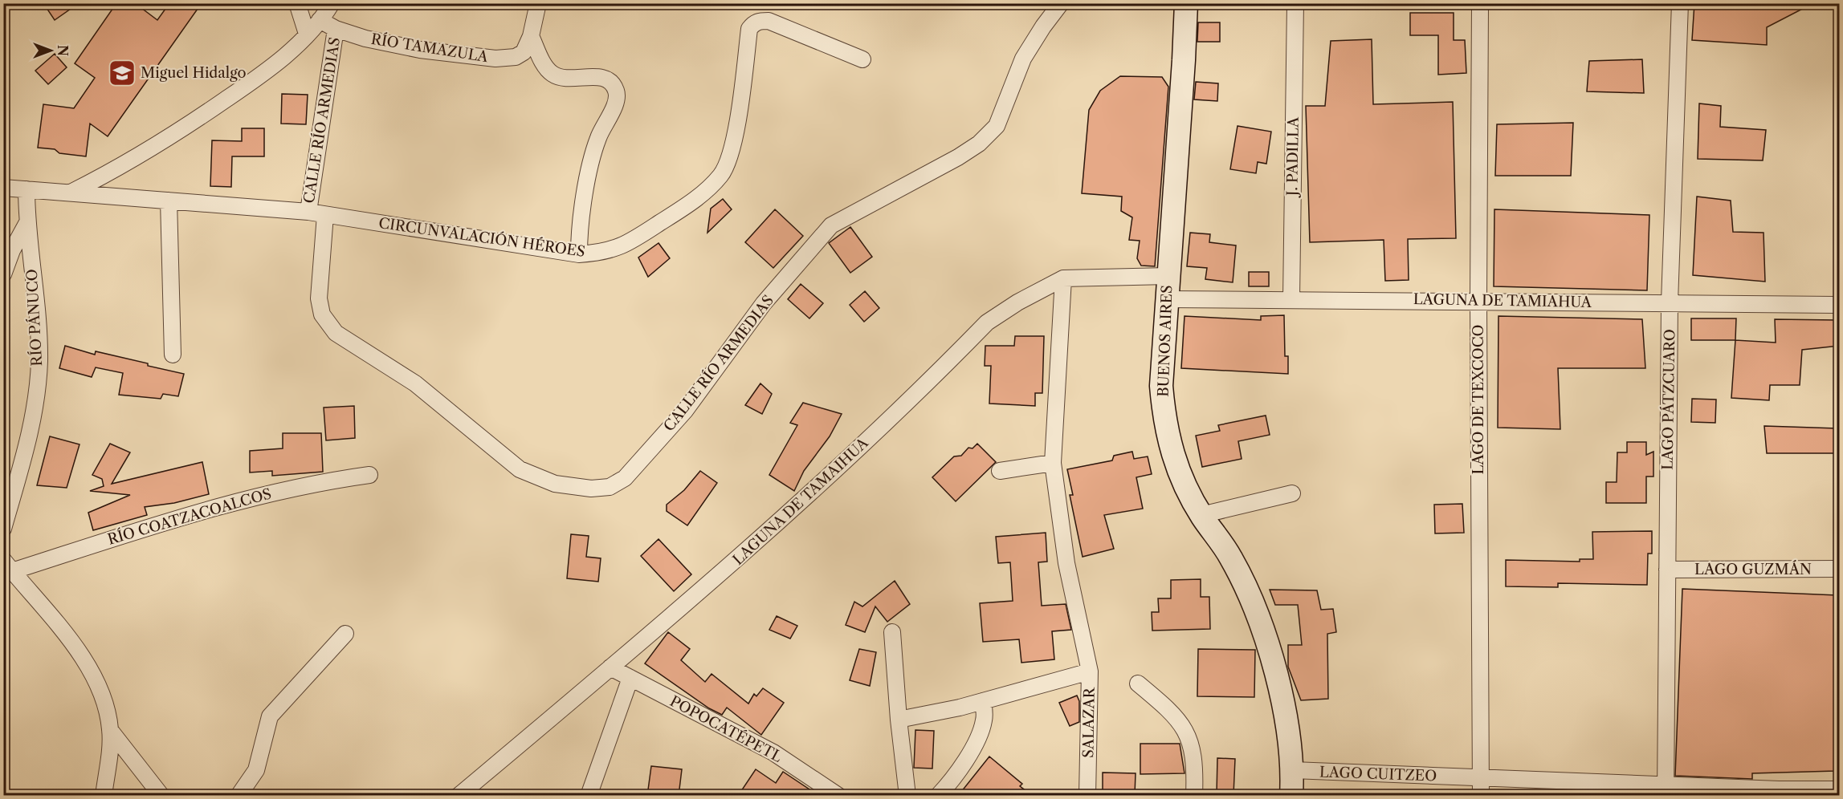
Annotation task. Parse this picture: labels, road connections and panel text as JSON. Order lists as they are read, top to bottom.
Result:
{
  "streets": {
    "street": [
      "RÍO TAMAZULA",
      "CALLE RÍO ARMEDIAS",
      "J. PADILLA",
      "CIRCUNVALACIÓN HÉROES",
      "LAGUNA DE TAMIAHUA",
      "RÍO PÁNUCO",
      "BUENOS AIRES",
      "LAGO DE TEXCOCO",
      "LAGO PÁTZCUARO",
      "LAGUNA DE TAMAIHUA",
      "RÍO COATZACOALCOS",
      "LAGO GUZMÁN",
      "SALAZAR",
      "POPOCATÉPETL",
      "LAGO CUITZEO"
    ]
  },
  "crossings": [
    ["RÍO TAMAZULA", "CALLE RÍO ARMEDIAS"],
    ["CALLE RÍO ARMEDIAS", "CIRCUNVALACIÓN HÉROES"],
    ["J. PADILLA", "LAGUNA DE TAMIAHUA"],
    ["CIRCUNVALACIÓN HÉROES", "RÍO PÁNUCO"],
    ["LAGUNA DE TAMIAHUA", "BUENOS AIRES"],
    ["LAGUNA DE TAMIAHUA", "LAGO DE TEXCOCO"],
    ["LAGUNA DE TAMIAHUA", "LAGO PÁTZCUARO"],
    ["BUENOS AIRES", "LAGUNA DE TAMAIHUA"],
    ["BUENOS AIRES", "LAGO CUITZEO"],
    ["LAGO DE TEXCOCO", "LAGO CUITZEO"],
    ["LAGO PÁTZCUARO", "LAGO GUZMÁN"],
    ["LAGO PÁTZCUARO", "LAGO CUITZEO"],
    ["LAGUNA DE TAMAIHUA", "SALAZAR"],
    ["LAGUNA DE TAMAIHUA", "POPOCATÉPETL"]
  ],
  "places": {
    "school or university": ["Miguel Hidalgo"]
  },
  "north": "right"
}
